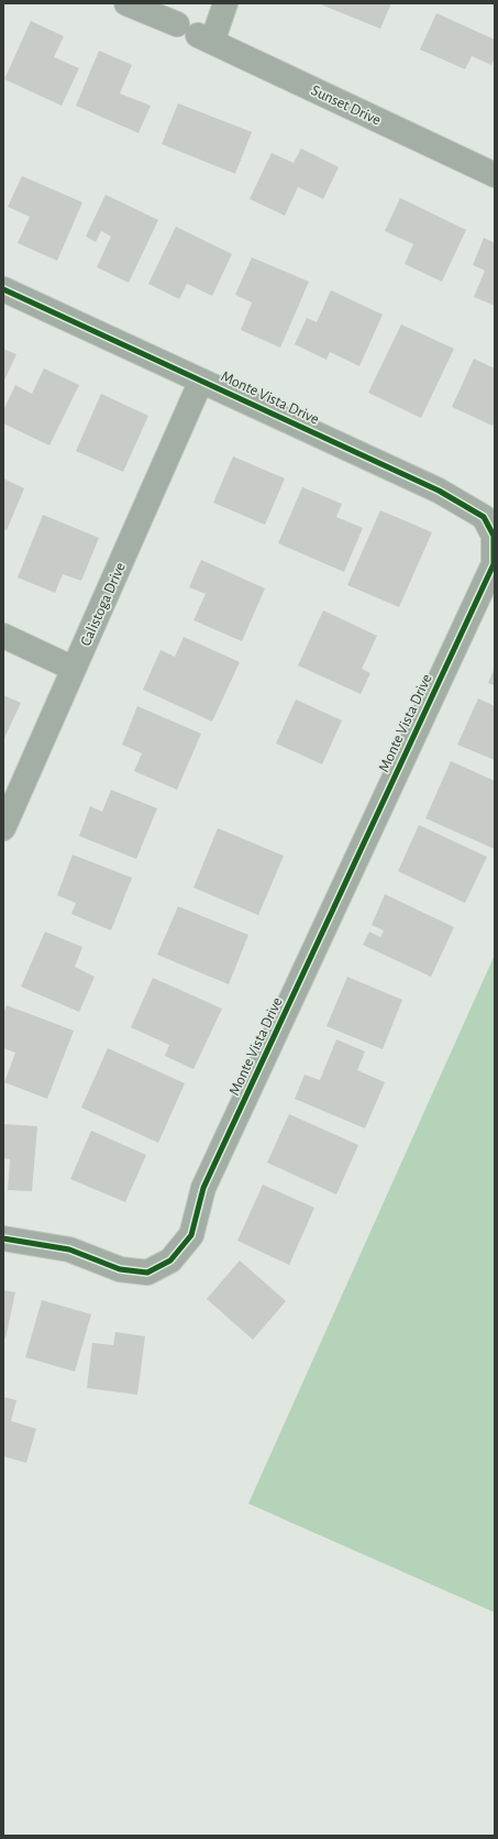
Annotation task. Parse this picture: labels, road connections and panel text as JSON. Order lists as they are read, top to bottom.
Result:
{
  "streets": {
    "street": ["Sunset Drive", "Monte Vista Drive", "Calistoga Drive"]
  },
  "crossings": [
    ["Monte Vista Drive", "Calistoga Drive"]
  ]
}
